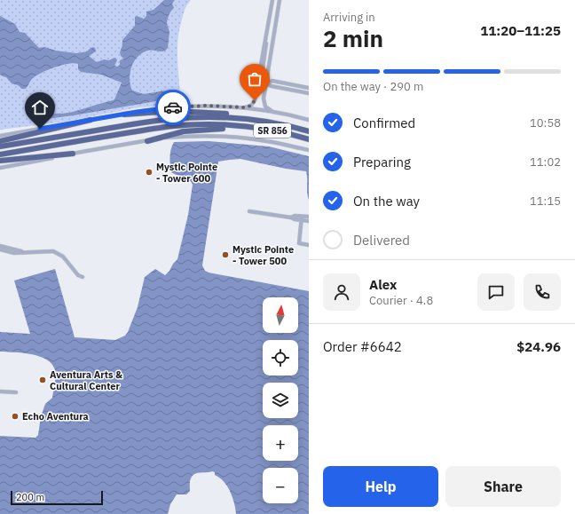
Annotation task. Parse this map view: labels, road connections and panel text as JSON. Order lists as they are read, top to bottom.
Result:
{
  "streets": {
    "highway": ["SR 856"]
  },
  "places": [
    "Mystic Pointe - Tower 600",
    "Mystic Pointe - Tower 500",
    "Aventura Arts & Cultural Center",
    "Echo Aventura"
  ],
  "scale_bar": "200 m",
  "north": "top",
  "page": {
    "heading": ["2 min", "Arriving in", "11:20–11:25"],
    "panel": [
      "Alex",
      "Courier · 4.8",
      "Order #6642",
      "$24.96"
    ],
    "bar": "On the way · 290 m",
    "list": [
      ["Confirmed", "10:58"],
      ["Preparing", "11:02"],
      ["On the way", "11:15"],
      "Delivered"
    ],
    "map_buttons": ["+", "−"],
    "buttons": ["Help", "Share"],
    "scale": "200 m"
  }
}
